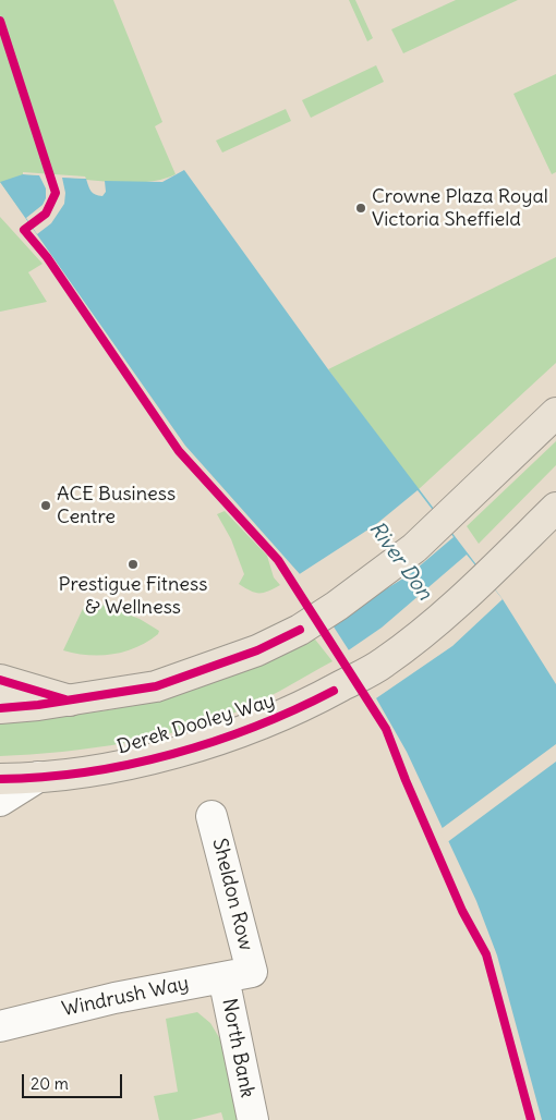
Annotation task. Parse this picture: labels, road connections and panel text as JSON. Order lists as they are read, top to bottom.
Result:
{
  "streets": {
    "main road": ["Derek Dooley Way"],
    "street": ["Sheldon Row", "Windrush Way", "North Bank"]
  },
  "crossings": [
    ["Sheldon Row", "Windrush Way"],
    ["Sheldon Row", "North Bank"],
    ["Windrush Way", "North Bank"]
  ],
  "water": ["River Don"],
  "places": ["Crowne Plaza Royal Victoria Sheffield", "ACE Business Centre", "Prestigue Fitness & Wellness"],
  "scale_bar": "20 m"
}
